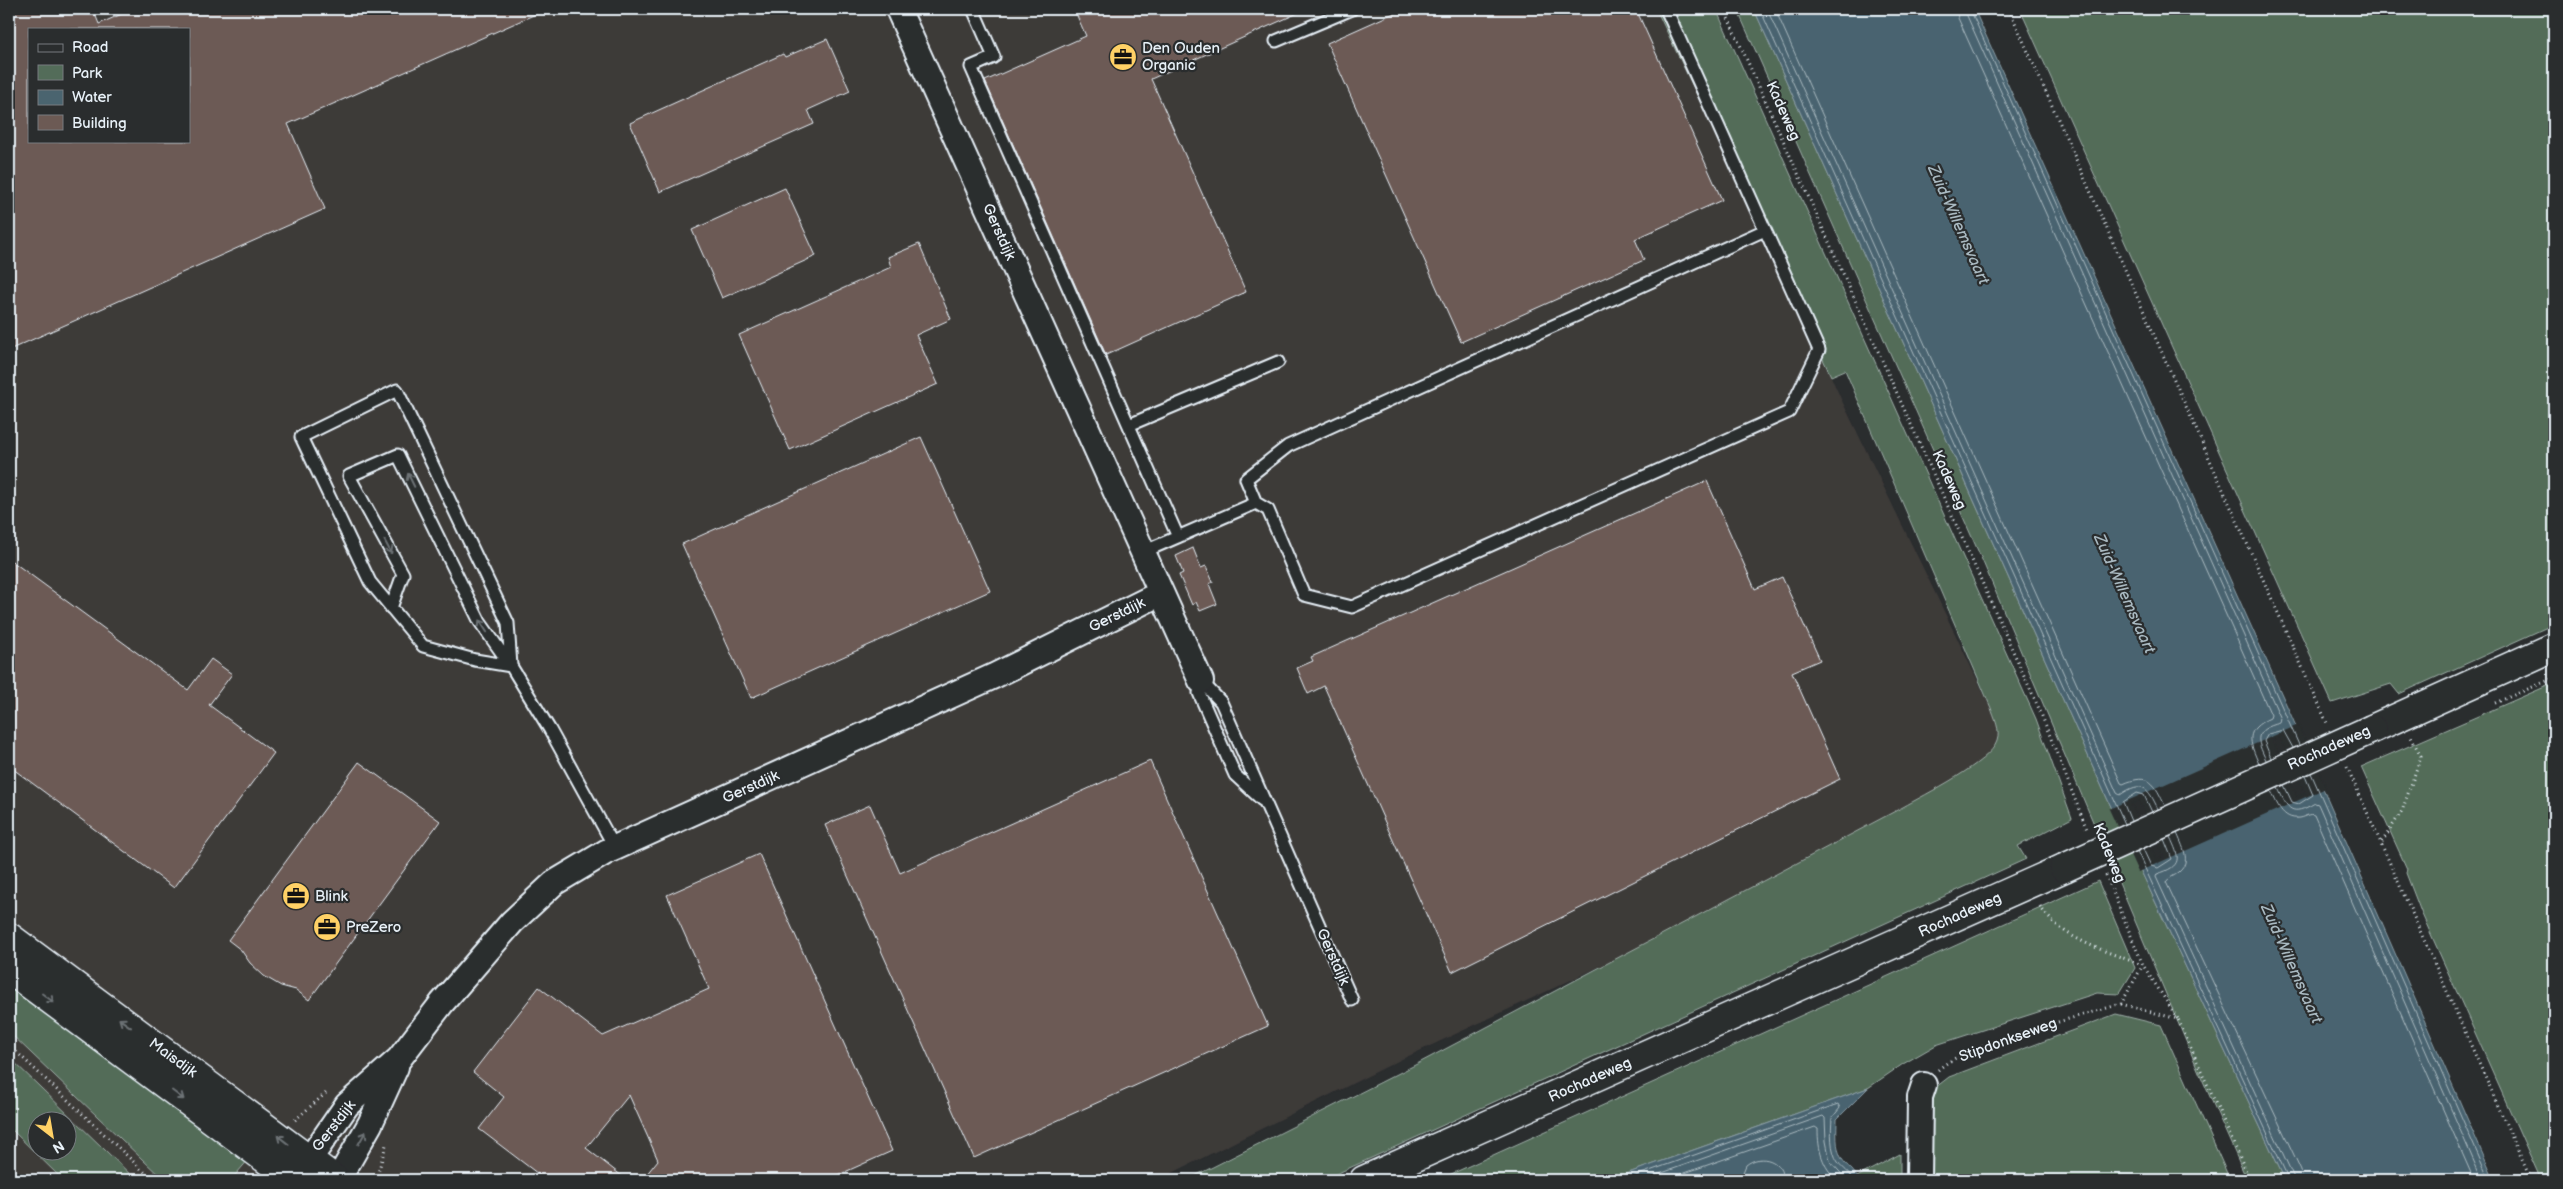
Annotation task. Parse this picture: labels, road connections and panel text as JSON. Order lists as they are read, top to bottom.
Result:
{
  "streets": {
    "main road": ["Rochadeweg", "Maisdijk"],
    "street": ["Gerstdijk"],
    "path": ["Kadeweg", "Stipdonkseweg"]
  },
  "crossings": [
    ["Gerstdijk", "Maisdijk"]
  ],
  "water": ["Zuid-Willemsvaart"],
  "places": {
    "office": ["Den Ouden Organic", "Blink", "PreZero"]
  },
  "legend": [
    "Road",
    "Park",
    "Water",
    "Building"
  ],
  "north": "bottom right"
}
